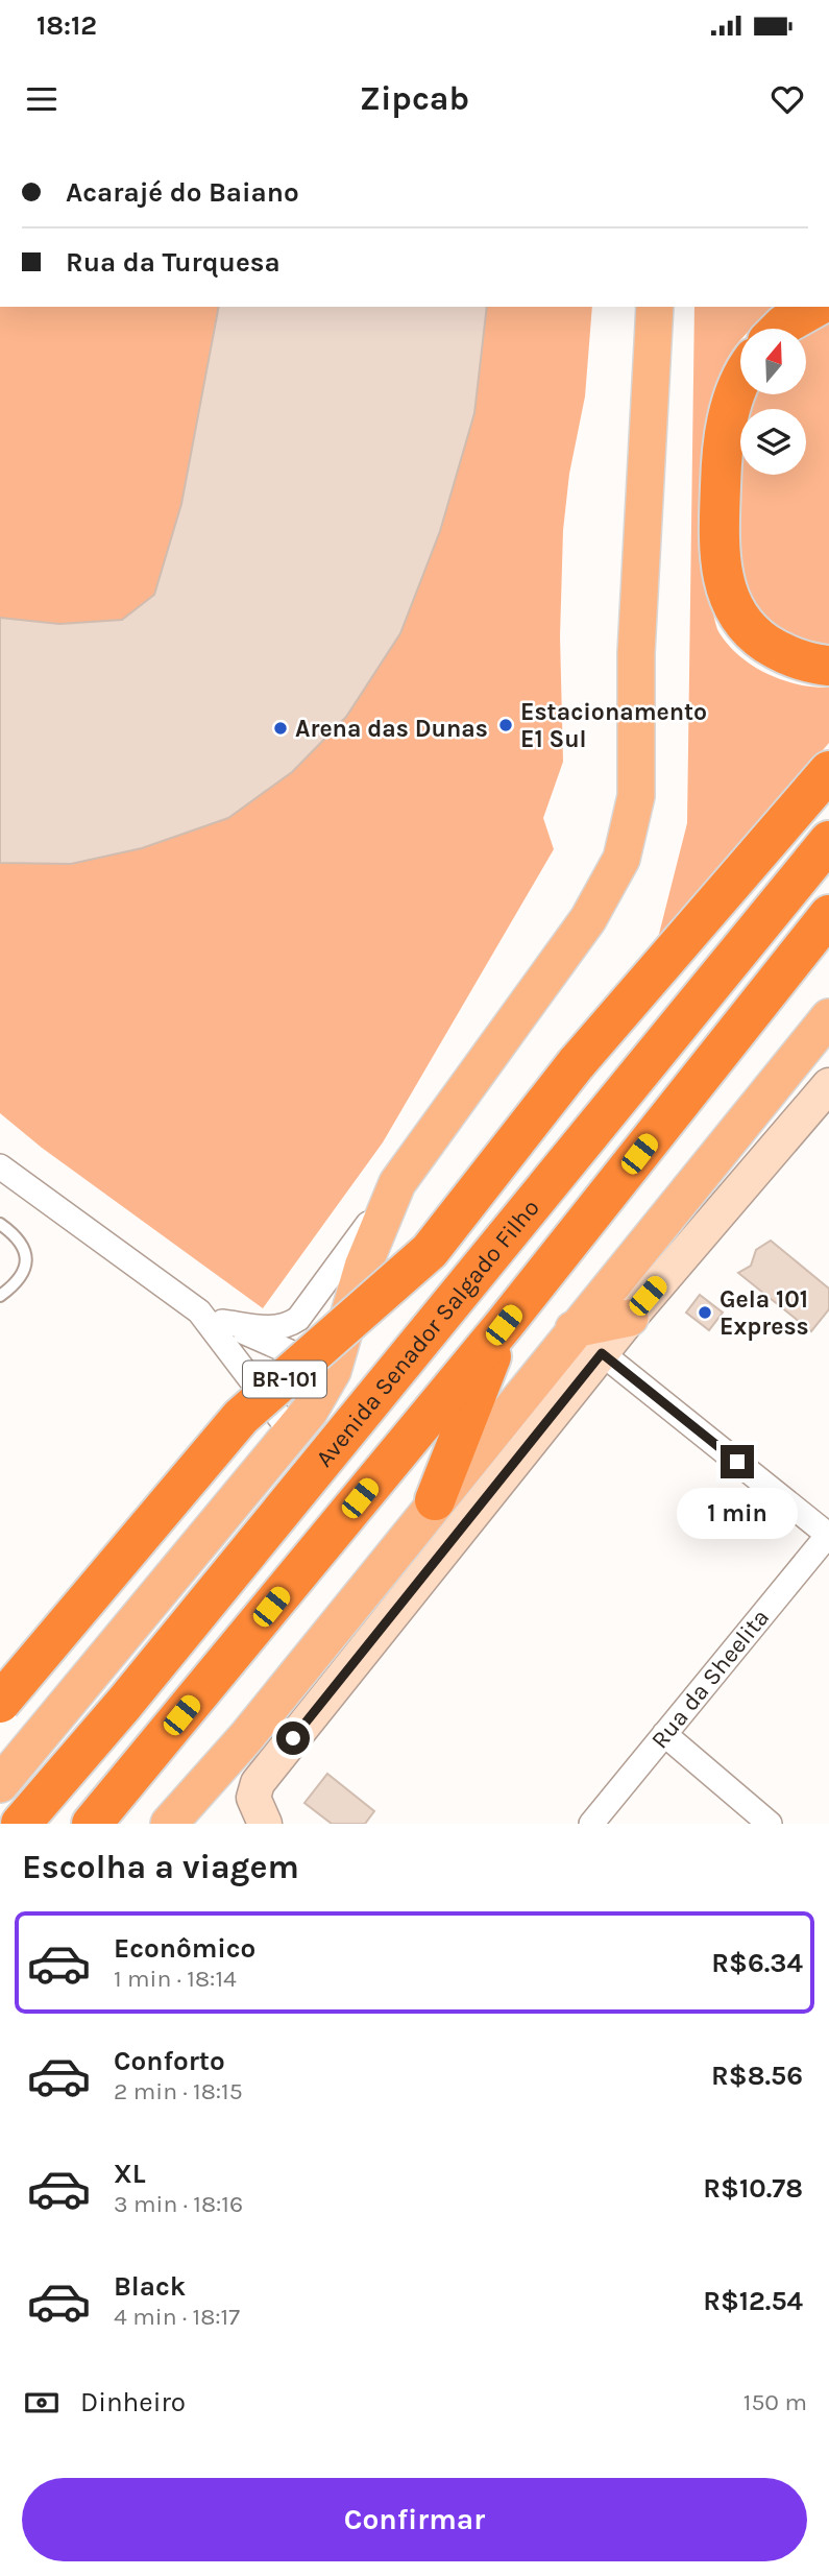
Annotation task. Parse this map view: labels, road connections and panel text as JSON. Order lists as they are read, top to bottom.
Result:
{
  "streets": {
    "highway": ["Avenida Senador Salgado Filho", "BR-101"],
    "street": ["Rua da Sheelita"]
  },
  "places": ["Estacionamento E1 Sul", "Arena das Dunas", "Gela 101 Express"],
  "north": "top",
  "page": {
    "status": "18:12",
    "header": "Zipcab",
    "banner": ["Acarajé do Baiano", "Rua da Turquesa"],
    "bubble": "1 min",
    "heading": "Escolha a viagem",
    "list": [
      {
        "name": "Econômico",
        "note": "1 min · 18:14",
        "value": "R$6.34"
      },
      {
        "name": "Conforto",
        "note": "2 min · 18:15",
        "value": "R$8.56"
      },
      {
        "name": "XL",
        "note": "3 min · 18:16",
        "value": "R$10.78"
      },
      {
        "name": "Black",
        "note": "4 min · 18:17",
        "value": "R$12.54"
      }
    ],
    "pay": ["Dinheiro", "150 m"],
    "buttons": "Confirmar"
  }
}
